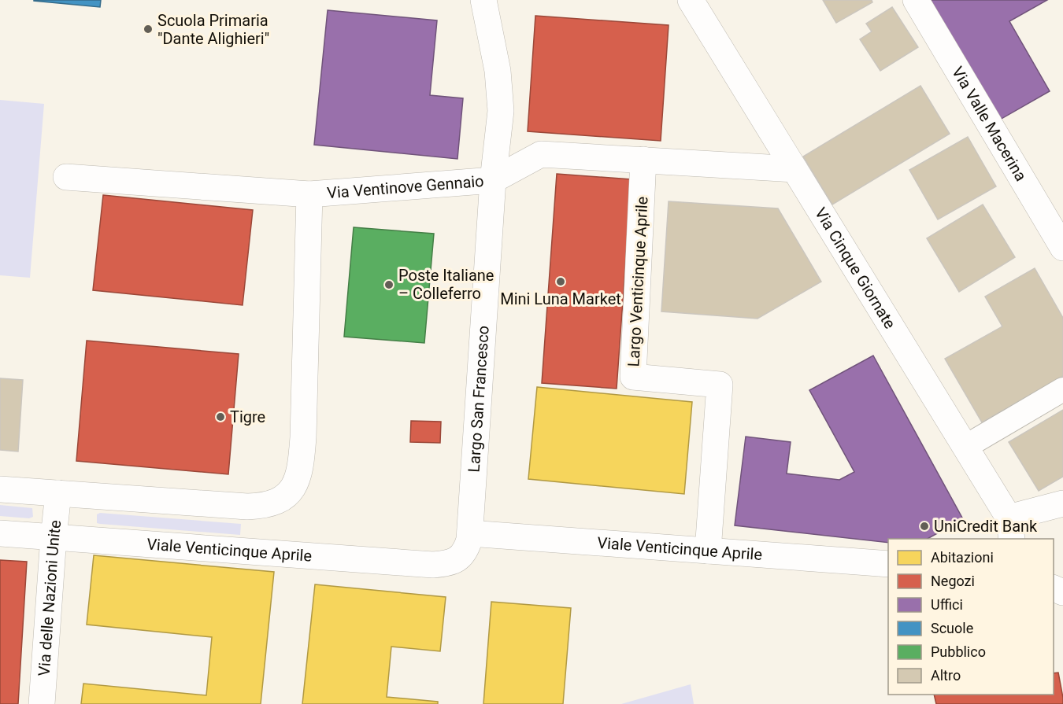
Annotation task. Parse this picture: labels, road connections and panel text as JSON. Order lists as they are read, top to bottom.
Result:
{
  "streets": {
    "street": [
      "Via Valle Macerina",
      "Via Ventinove Gennaio",
      "Via Cinque Giornate",
      "Largo Venticinque Aprile",
      "Largo San Francesco",
      "Viale Venticinque Aprile",
      "Via delle Nazioni Unite"
    ]
  },
  "crossings": [
    ["Via Ventinove Gennaio", "Via Cinque Giornate"],
    ["Via Ventinove Gennaio", "Largo Venticinque Aprile"],
    ["Via Ventinove Gennaio", "Largo San Francesco"],
    ["Largo Venticinque Aprile", "Viale Venticinque Aprile"],
    ["Largo San Francesco", "Viale Venticinque Aprile"],
    ["Viale Venticinque Aprile", "Via delle Nazioni Unite"]
  ],
  "places": [
    "Scuola Primaria \"Dante Alighieri\"",
    "Mini Luna Market",
    "Poste Italiane – Colleferro",
    "Tigre",
    "UniCredit Bank"
  ],
  "legend": [
    "Abitazioni",
    "Negozi",
    "Uffici",
    "Scuole",
    "Pubblico",
    "Altro"
  ]
}
